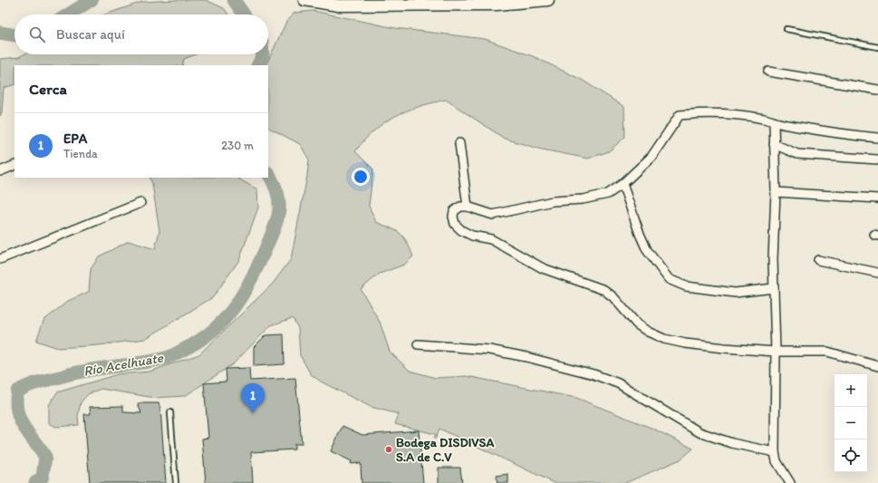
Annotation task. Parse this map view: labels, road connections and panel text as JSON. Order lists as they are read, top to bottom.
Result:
{
  "water": ["Río Acelhuate"],
  "places": ["Bodega DISDIVSA S.A de C.V"],
  "page": {
    "search": "Buscar aquí",
    "heading": "Cerca",
    "list": [
      {
        "mark": "1",
        "name": "EPA",
        "note": "Tienda",
        "value": "230 m"
      }
    ],
    "map_buttons": ["+", "−"],
    "pins": "1"
  }
}
